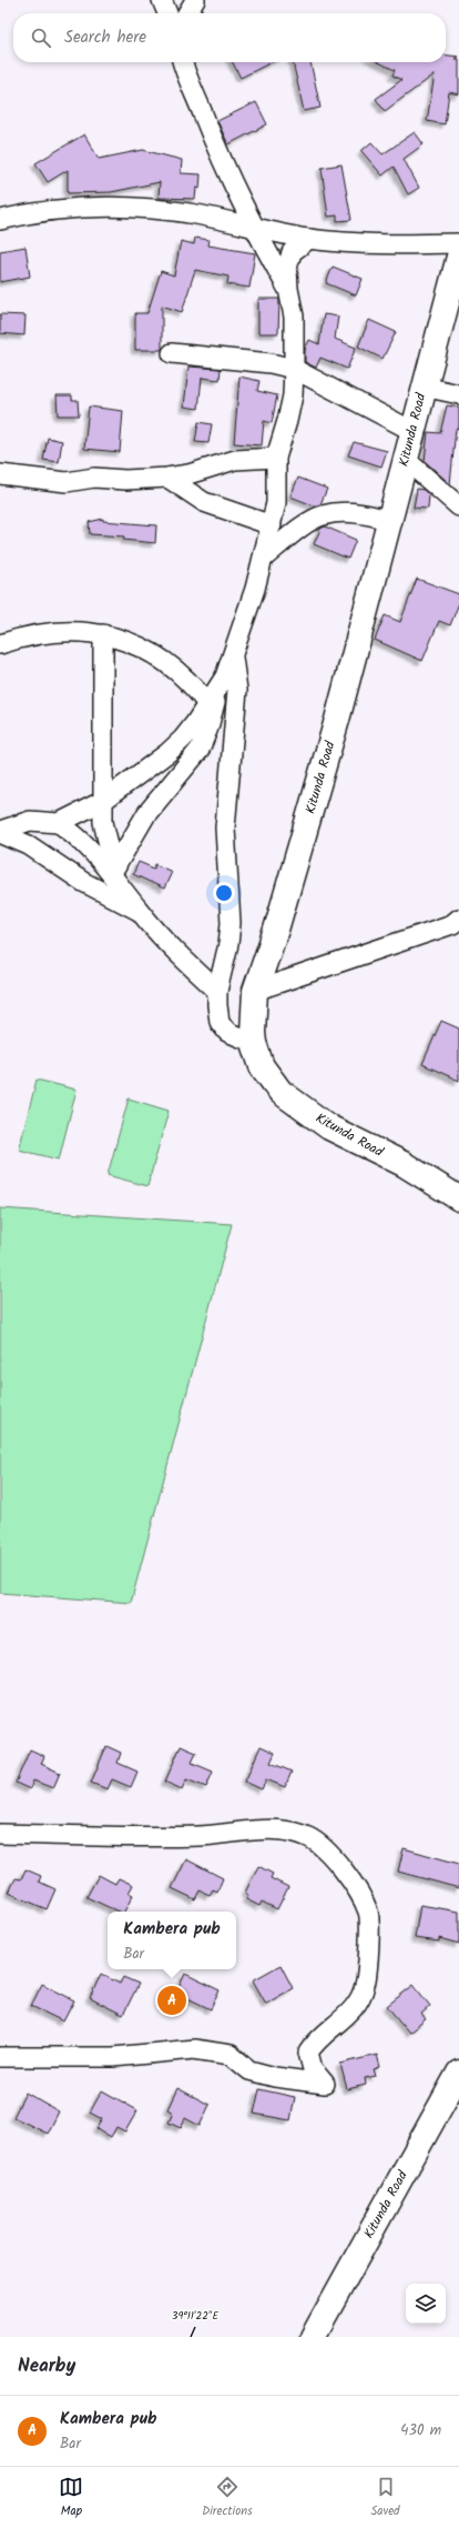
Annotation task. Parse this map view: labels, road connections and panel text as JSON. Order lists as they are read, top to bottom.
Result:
{
  "streets": {
    "street": ["Kitunda Road"]
  },
  "page": {
    "search": "Search here",
    "popup": ["Kambera pub", "Bar"],
    "pins": "A",
    "heading": "Nearby",
    "list": [
      {
        "mark": "A",
        "name": "Kambera pub",
        "note": "Bar",
        "value": "430 m"
      }
    ],
    "nav": ["Map", "Directions", "Saved"]
  },
  "coordinates": ["39°11'22\"E"]
}
